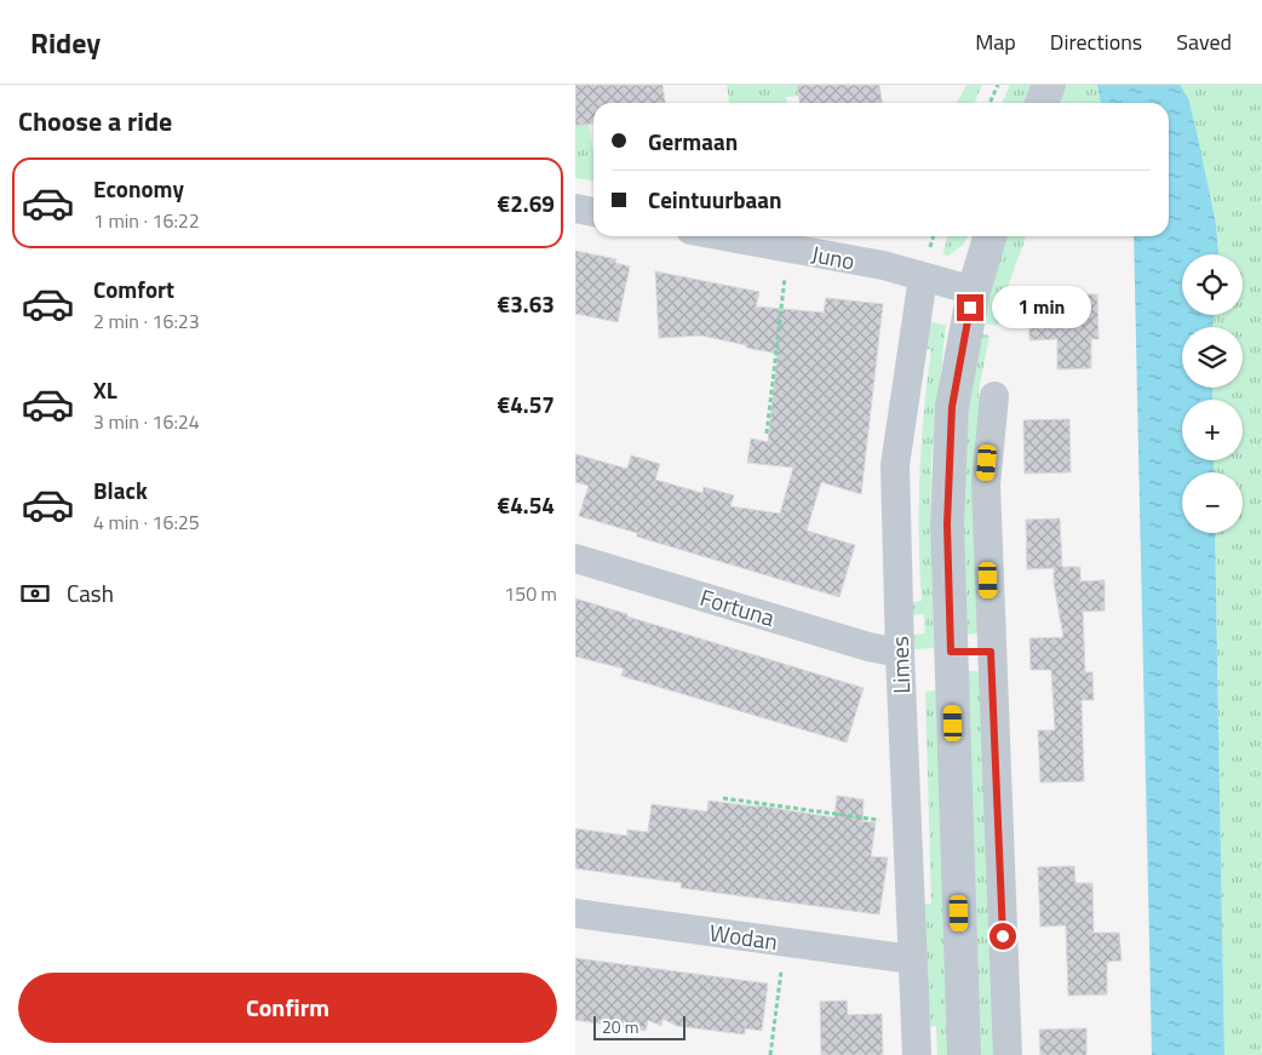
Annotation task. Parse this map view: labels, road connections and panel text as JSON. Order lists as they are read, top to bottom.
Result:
{
  "streets": {
    "street": [
      "Juno",
      "Fortuna",
      "Limes",
      "Wodan"
    ]
  },
  "crossings": [
    ["Juno", "Limes"],
    ["Fortuna", "Limes"],
    ["Limes", "Wodan"]
  ],
  "scale_bar": "20 m",
  "page": {
    "header": "Ridey",
    "nav": ["Map", "Directions", "Saved"],
    "heading": "Choose a ride",
    "banner": ["Germaan", "Ceintuurbaan"],
    "list": [
      {
        "name": "Economy",
        "note": "1 min · 16:22",
        "value": "€2.69"
      },
      {
        "name": "Comfort",
        "note": "2 min · 16:23",
        "value": "€3.63"
      },
      {
        "name": "XL",
        "note": "3 min · 16:24",
        "value": "€4.57"
      },
      {
        "name": "Black",
        "note": "4 min · 16:25",
        "value": "€4.54"
      }
    ],
    "map_buttons": ["+", "−"],
    "bubble": "1 min",
    "pay": ["Cash", "150 m"],
    "buttons": "Confirm",
    "scale": "20 m"
  }
}
